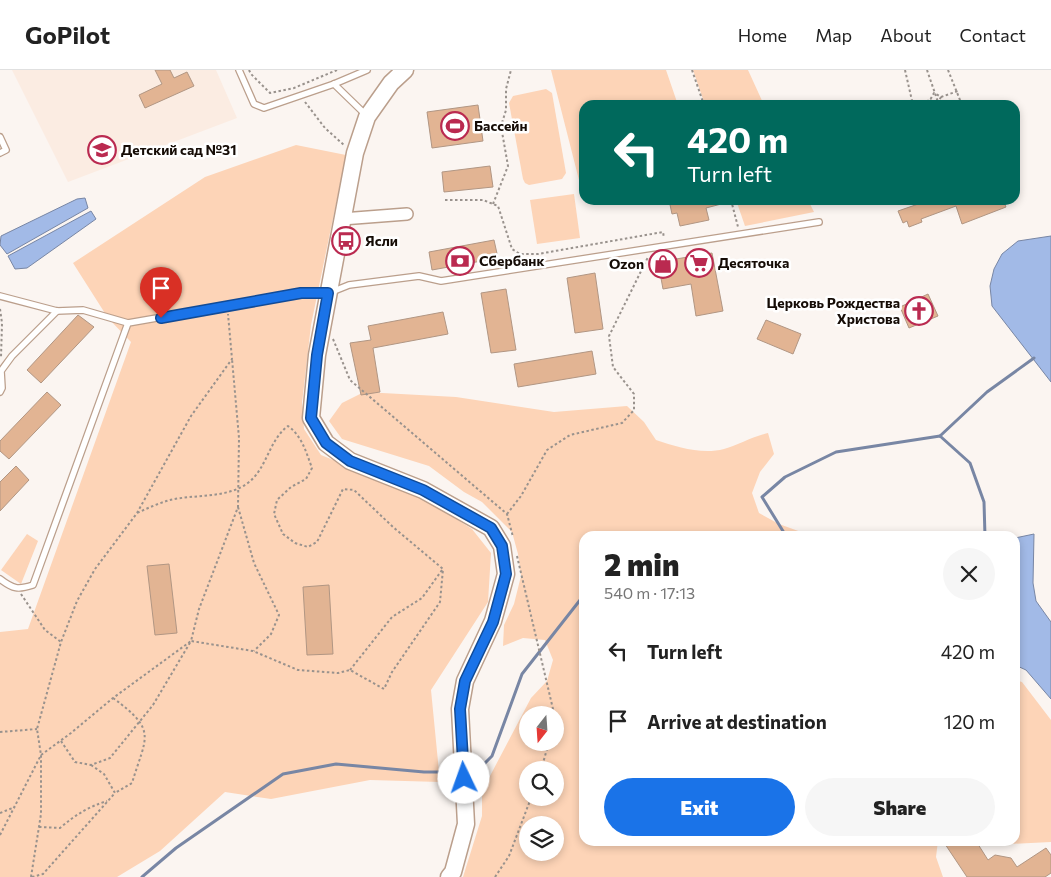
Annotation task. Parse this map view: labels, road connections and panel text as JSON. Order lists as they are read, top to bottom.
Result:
{
  "places": {
    "sports": ["Бассейн"],
    "school or university": ["Детский сад №31"],
    "bus stop": ["Ясли"],
    "bank": ["Сбербанк"],
    "supermarket": ["Десяточка"],
    "shop": ["Ozon"],
    "church": ["Церковь Рождества Христова"]
  },
  "north": "bottom",
  "page": {
    "header": "GoPilot",
    "nav": [
      "Home",
      "Map",
      "About",
      "Contact"
    ],
    "turn": ["420 m", "Turn left"],
    "heading": ["2 min", "540 m · 17:13"],
    "list": [
      {
        "name": "Turn left",
        "value": "420 m"
      },
      {
        "name": "Arrive at destination",
        "value": "120 m"
      }
    ],
    "buttons": ["Exit", "Share"]
  }
}
